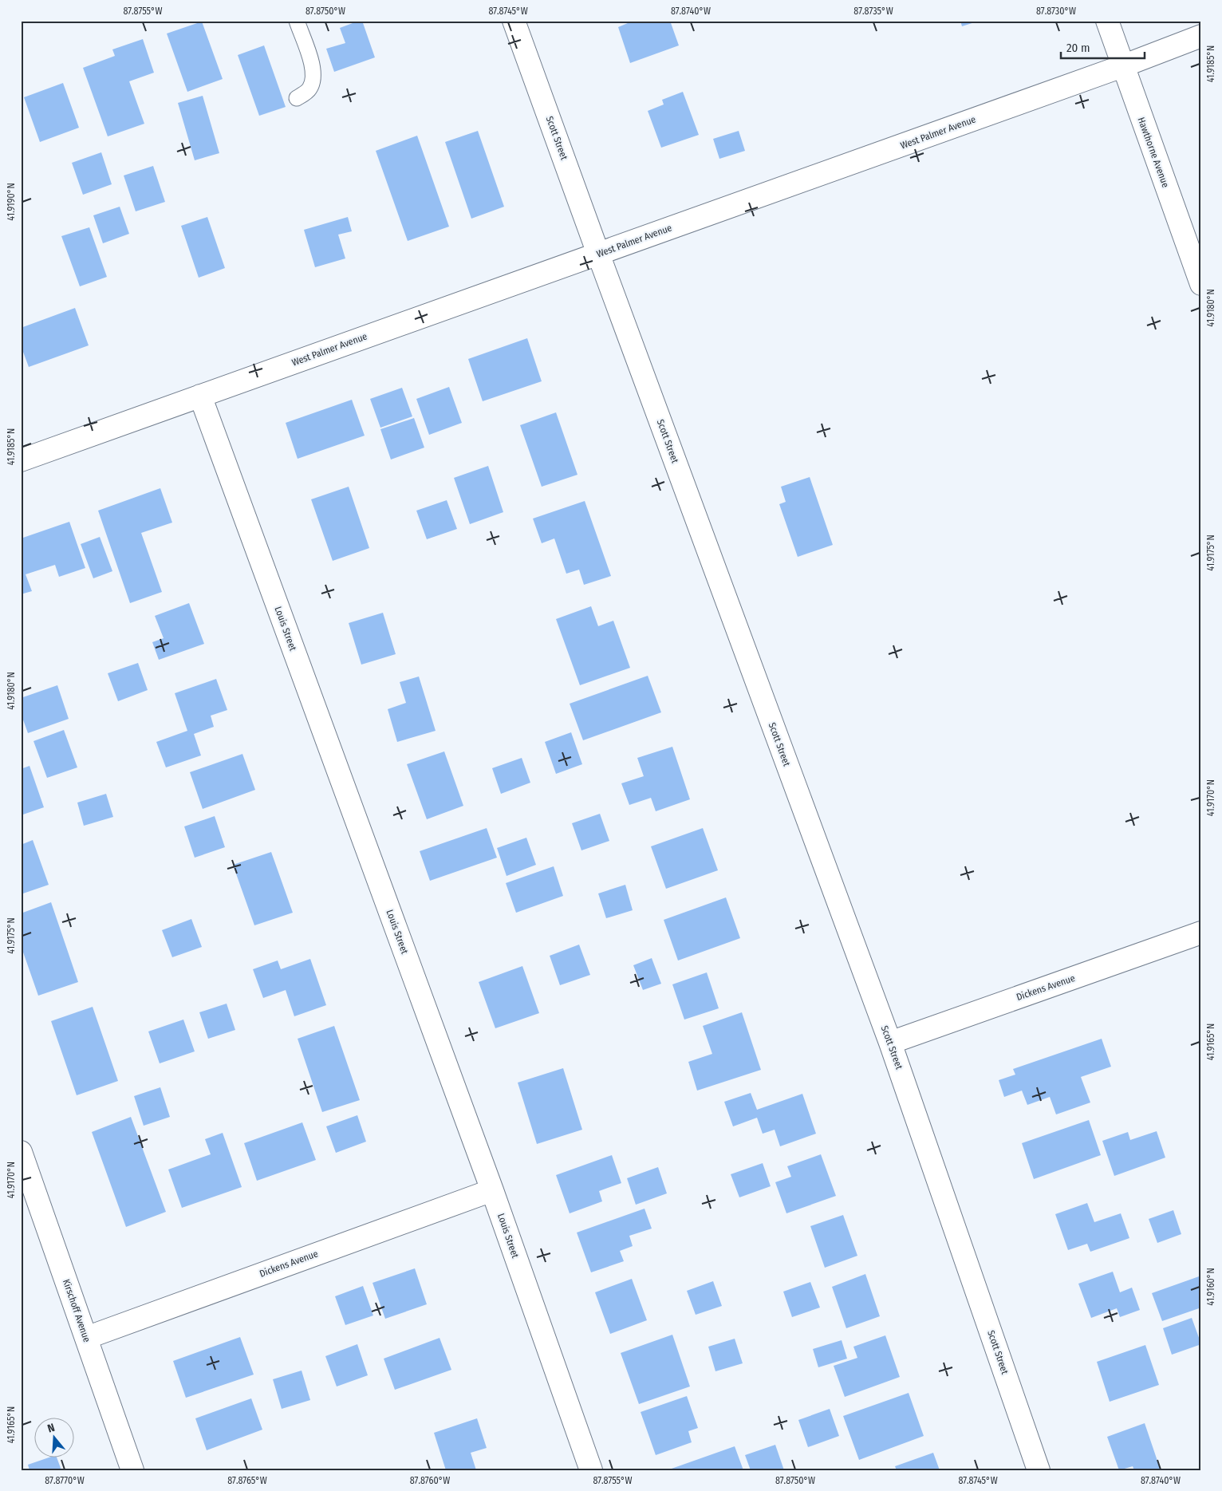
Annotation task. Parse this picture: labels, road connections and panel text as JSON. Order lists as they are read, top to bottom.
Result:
{
  "streets": {
    "street": [
      "West Palmer Avenue",
      "Scott Street",
      "Hawthorne Avenue",
      "Louis Street",
      "Dickens Avenue",
      "Kirschoff Avenue"
    ]
  },
  "crossings": [
    ["West Palmer Avenue", "Scott Street"],
    ["West Palmer Avenue", "Hawthorne Avenue"],
    ["West Palmer Avenue", "Louis Street"],
    ["Scott Street", "Dickens Avenue"],
    ["Louis Street", "Dickens Avenue"],
    ["Dickens Avenue", "Kirschoff Avenue"]
  ],
  "scale_bar": "20 m",
  "north": "top",
  "coordinates": [
    "87.8755°W",
    "87.8750°W",
    "87.8745°W",
    "87.8740°W",
    "87.8735°W",
    "87.8730°W",
    "41.9185°N",
    "41.9190°N",
    "41.9180°N",
    "41.9175°N",
    "41.9170°N",
    "41.9165°N",
    "41.9160°N",
    "87.8770°W",
    "87.8765°W",
    "87.8760°W"
  ]
}
